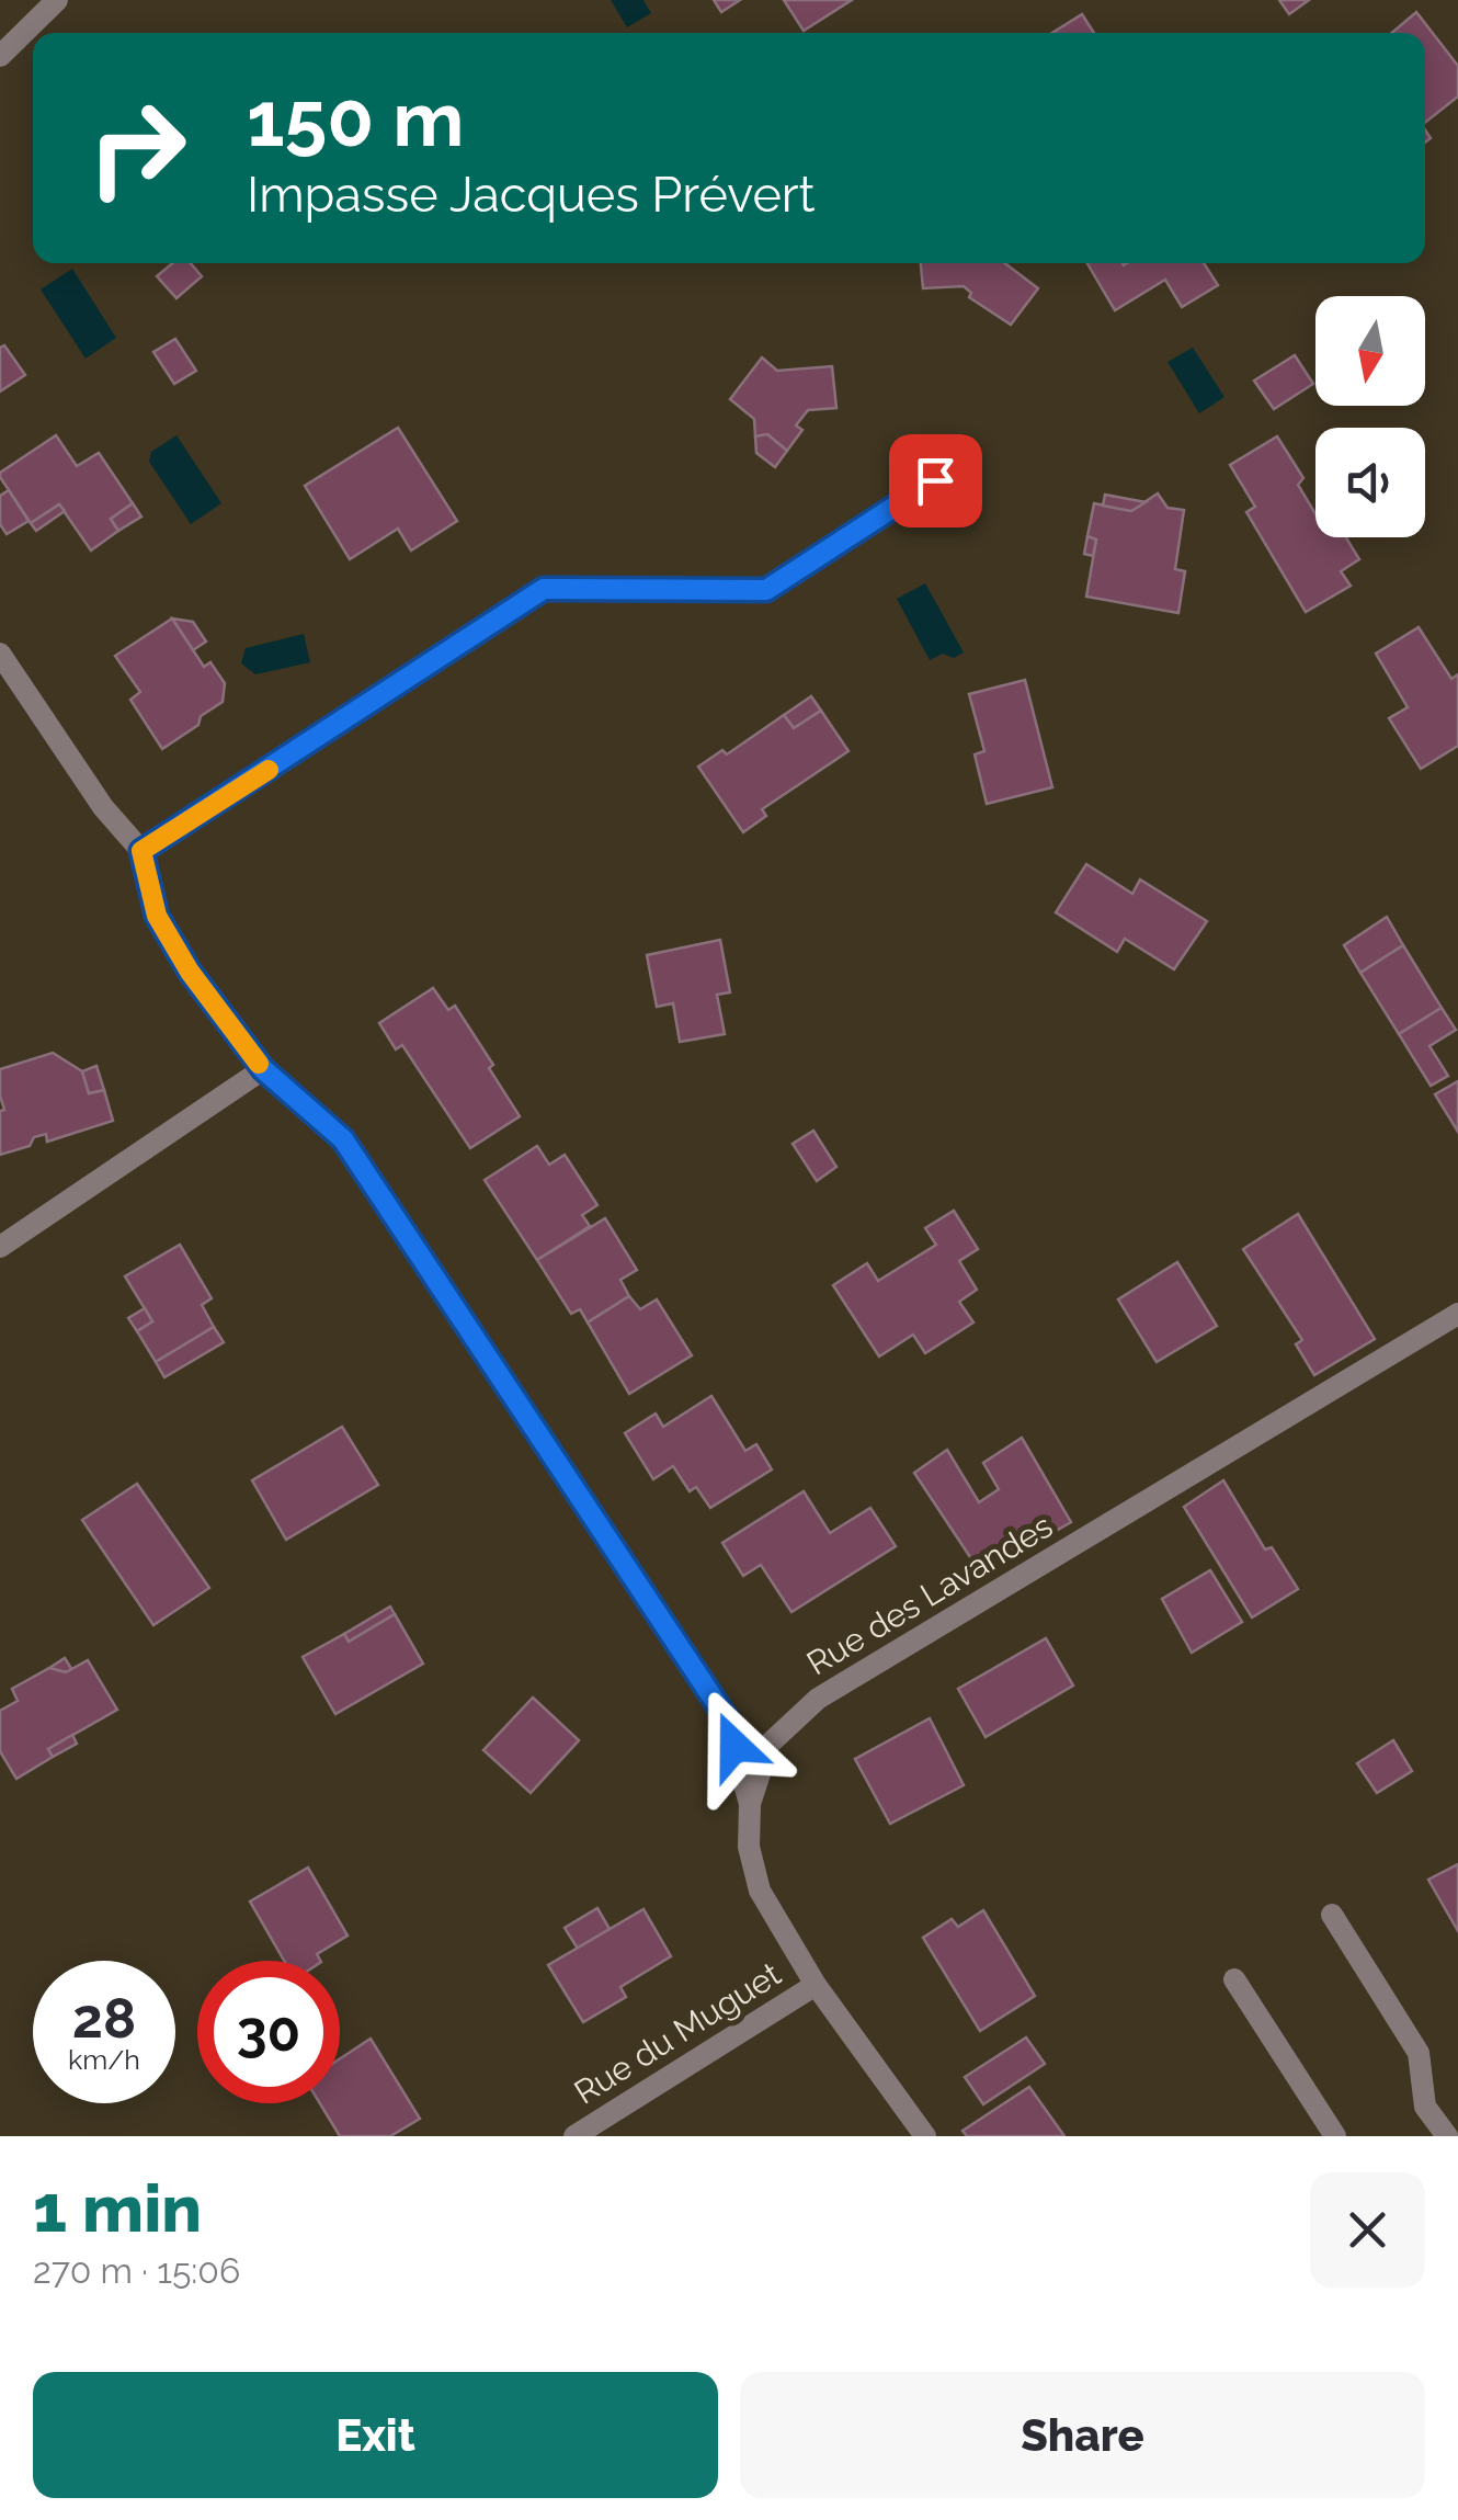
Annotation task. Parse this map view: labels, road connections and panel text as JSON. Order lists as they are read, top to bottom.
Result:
{
  "streets": {
    "street": ["Rue des Lavandes", "Rue du Muguet"]
  },
  "crossings": [
    ["Rue des Lavandes", "Rue du Muguet"]
  ],
  "north": "bottom",
  "page": {
    "turn": ["150 m", "Impasse Jacques Prévert"],
    "speed": "28 km/h",
    "limit": "30",
    "heading": ["1 min", "270 m · 15:06"],
    "buttons": ["Exit", "Share"]
  }
}
